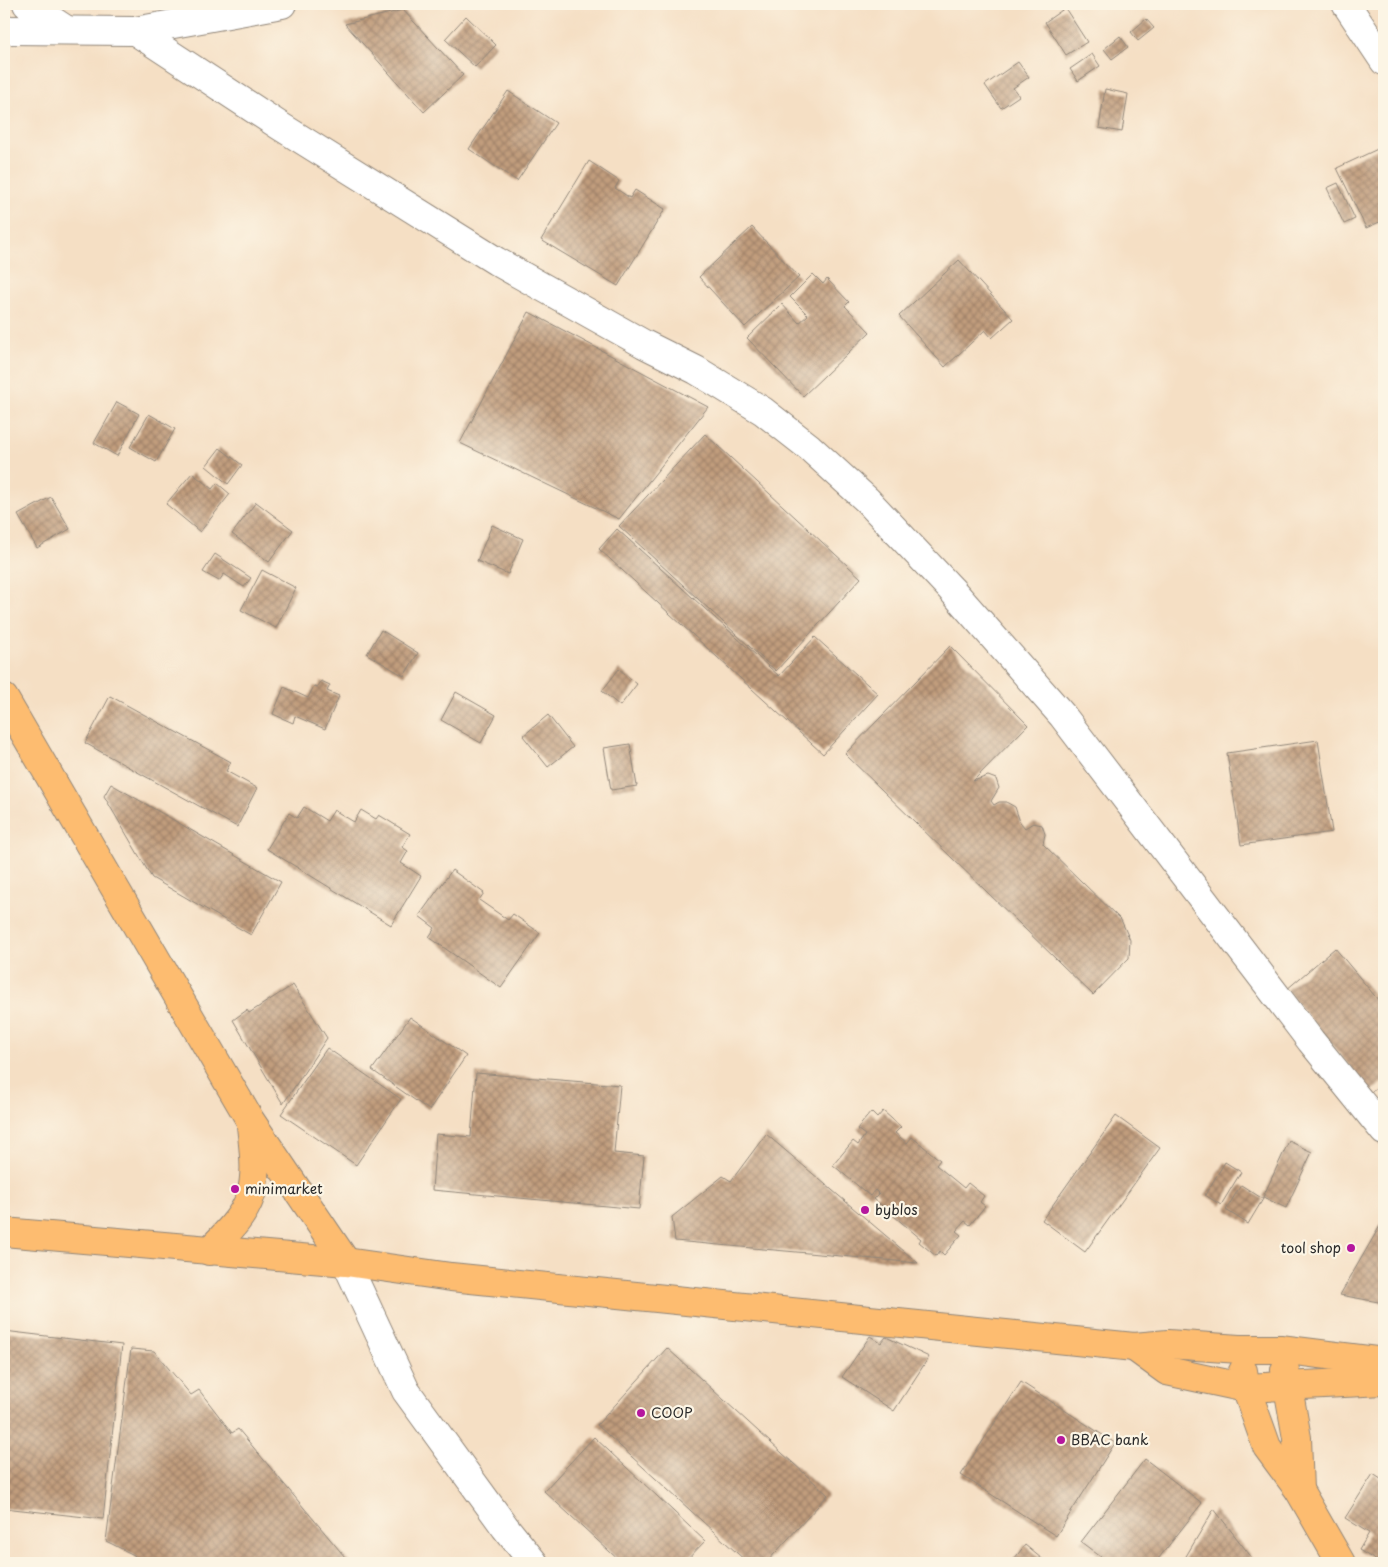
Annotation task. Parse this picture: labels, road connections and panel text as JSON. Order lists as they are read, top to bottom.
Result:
{
  "places": [
    "minimarket",
    "byblos",
    "tool shop",
    "COOP",
    "BBAC bank"
  ]
}
